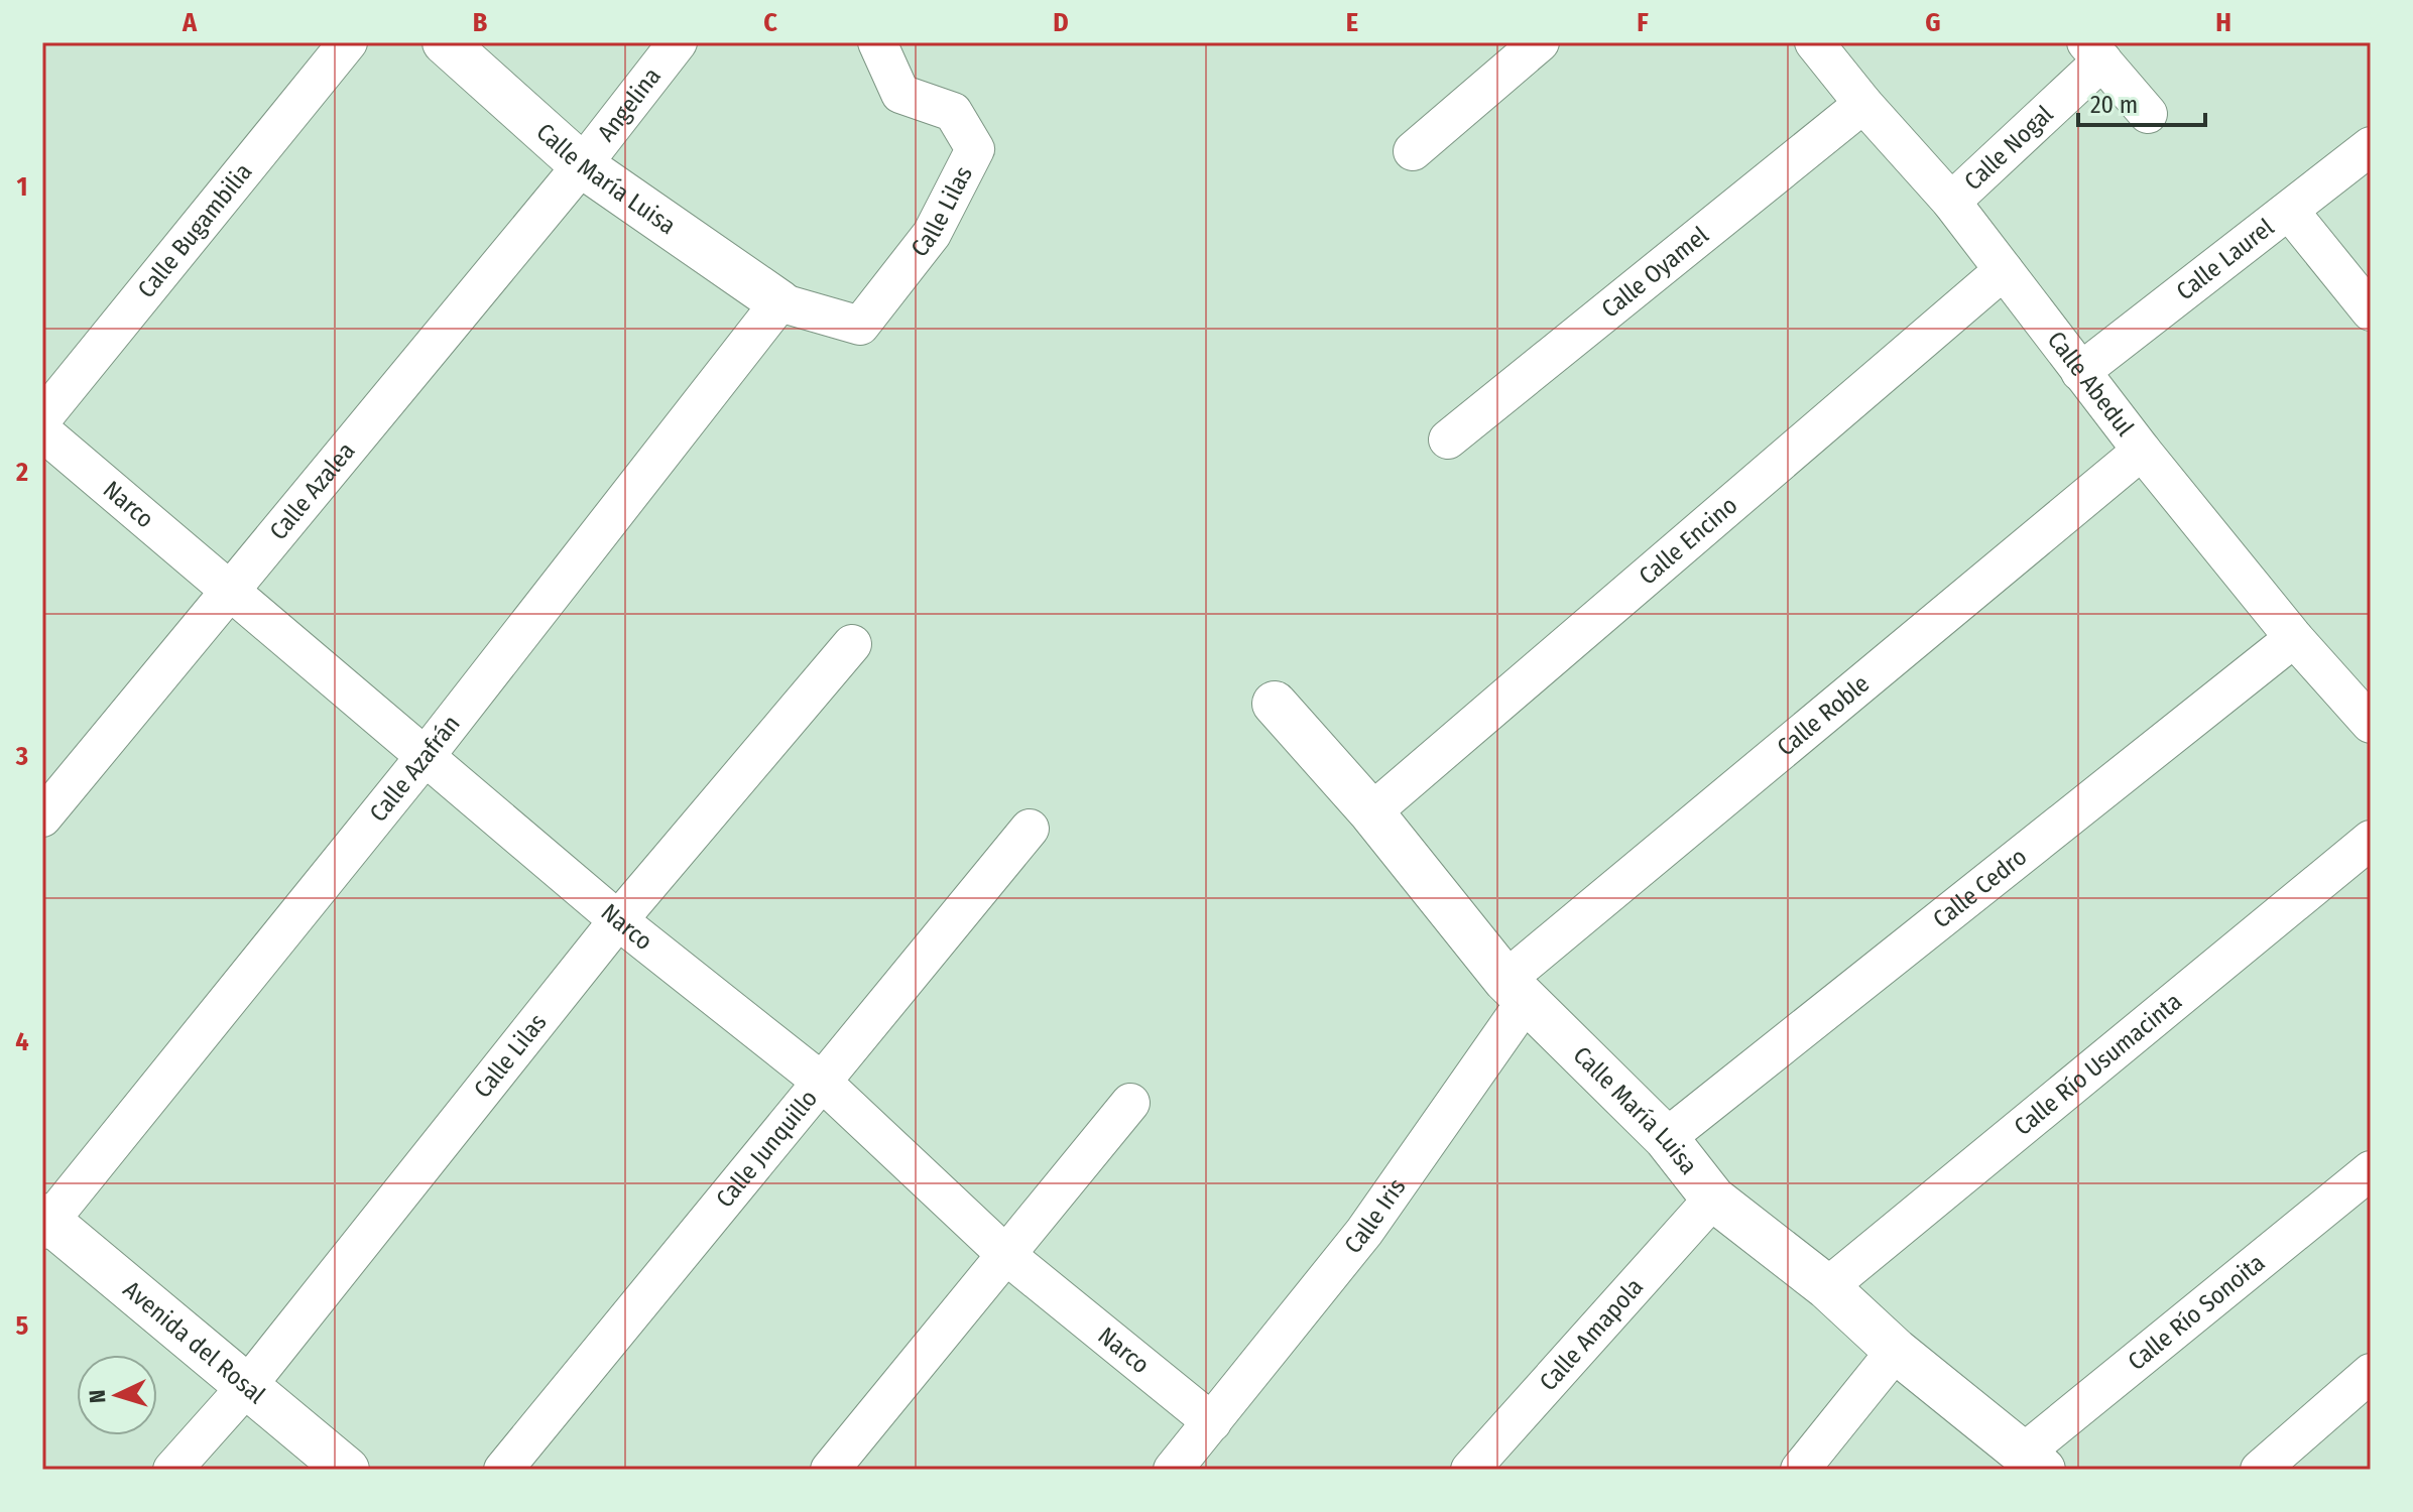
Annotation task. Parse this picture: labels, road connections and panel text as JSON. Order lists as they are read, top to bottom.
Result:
{
  "streets": {
    "street": [
      "Angelina",
      "Calle Nogal",
      "Calle María Luisa",
      "Calle Lilas",
      "Calle Bugambilia",
      "Calle Laurel",
      "Calle Oyamel",
      "Calle Abedul",
      "Calle Azalea",
      "Narco",
      "Calle Encino",
      "Calle Roble",
      "Calle Azafrán",
      "Calle Cedro",
      "Calle Río Usumacinta",
      "Calle Junquillo",
      "Calle Iris",
      "Calle Río Sonoita",
      "Calle Amapola",
      "Avenida del Rosal"
    ]
  },
  "crossings": [
    ["Angelina", "Calle María Luisa"],
    ["Angelina", "Calle Azalea"],
    ["Calle Nogal", "Calle Abedul"],
    ["Calle María Luisa", "Calle Lilas"],
    ["Calle María Luisa", "Calle Azalea"],
    ["Calle María Luisa", "Calle Encino"],
    ["Calle María Luisa", "Calle Roble"],
    ["Calle María Luisa", "Calle Azafrán"],
    ["Calle María Luisa", "Calle Cedro"],
    ["Calle María Luisa", "Calle Río Usumacinta"],
    ["Calle María Luisa", "Calle Iris"],
    ["Calle María Luisa", "Calle Río Sonoita"],
    ["Calle María Luisa", "Calle Amapola"],
    ["Calle Lilas", "Narco"],
    ["Calle Lilas", "Calle Azafrán"],
    ["Calle Lilas", "Avenida del Rosal"],
    ["Calle Laurel", "Calle Abedul"],
    ["Calle Oyamel", "Calle Abedul"],
    ["Calle Abedul", "Calle Encino"],
    ["Calle Abedul", "Calle Roble"],
    ["Calle Abedul", "Calle Cedro"],
    ["Calle Azalea", "Narco"],
    ["Narco", "Calle Azafrán"],
    ["Narco", "Calle Junquillo"],
    ["Narco", "Calle Iris"],
    ["Calle Roble", "Calle Iris"],
    ["Calle Azafrán", "Avenida del Rosal"]
  ],
  "scale_bar": "20 m",
  "north": "left",
  "grid": {
    "columns": [
      "A",
      "B",
      "C",
      "D",
      "E",
      "F",
      "G",
      "H"
    ],
    "rows": [
      "1",
      "2",
      "3",
      "4",
      "5"
    ]
  }
}
